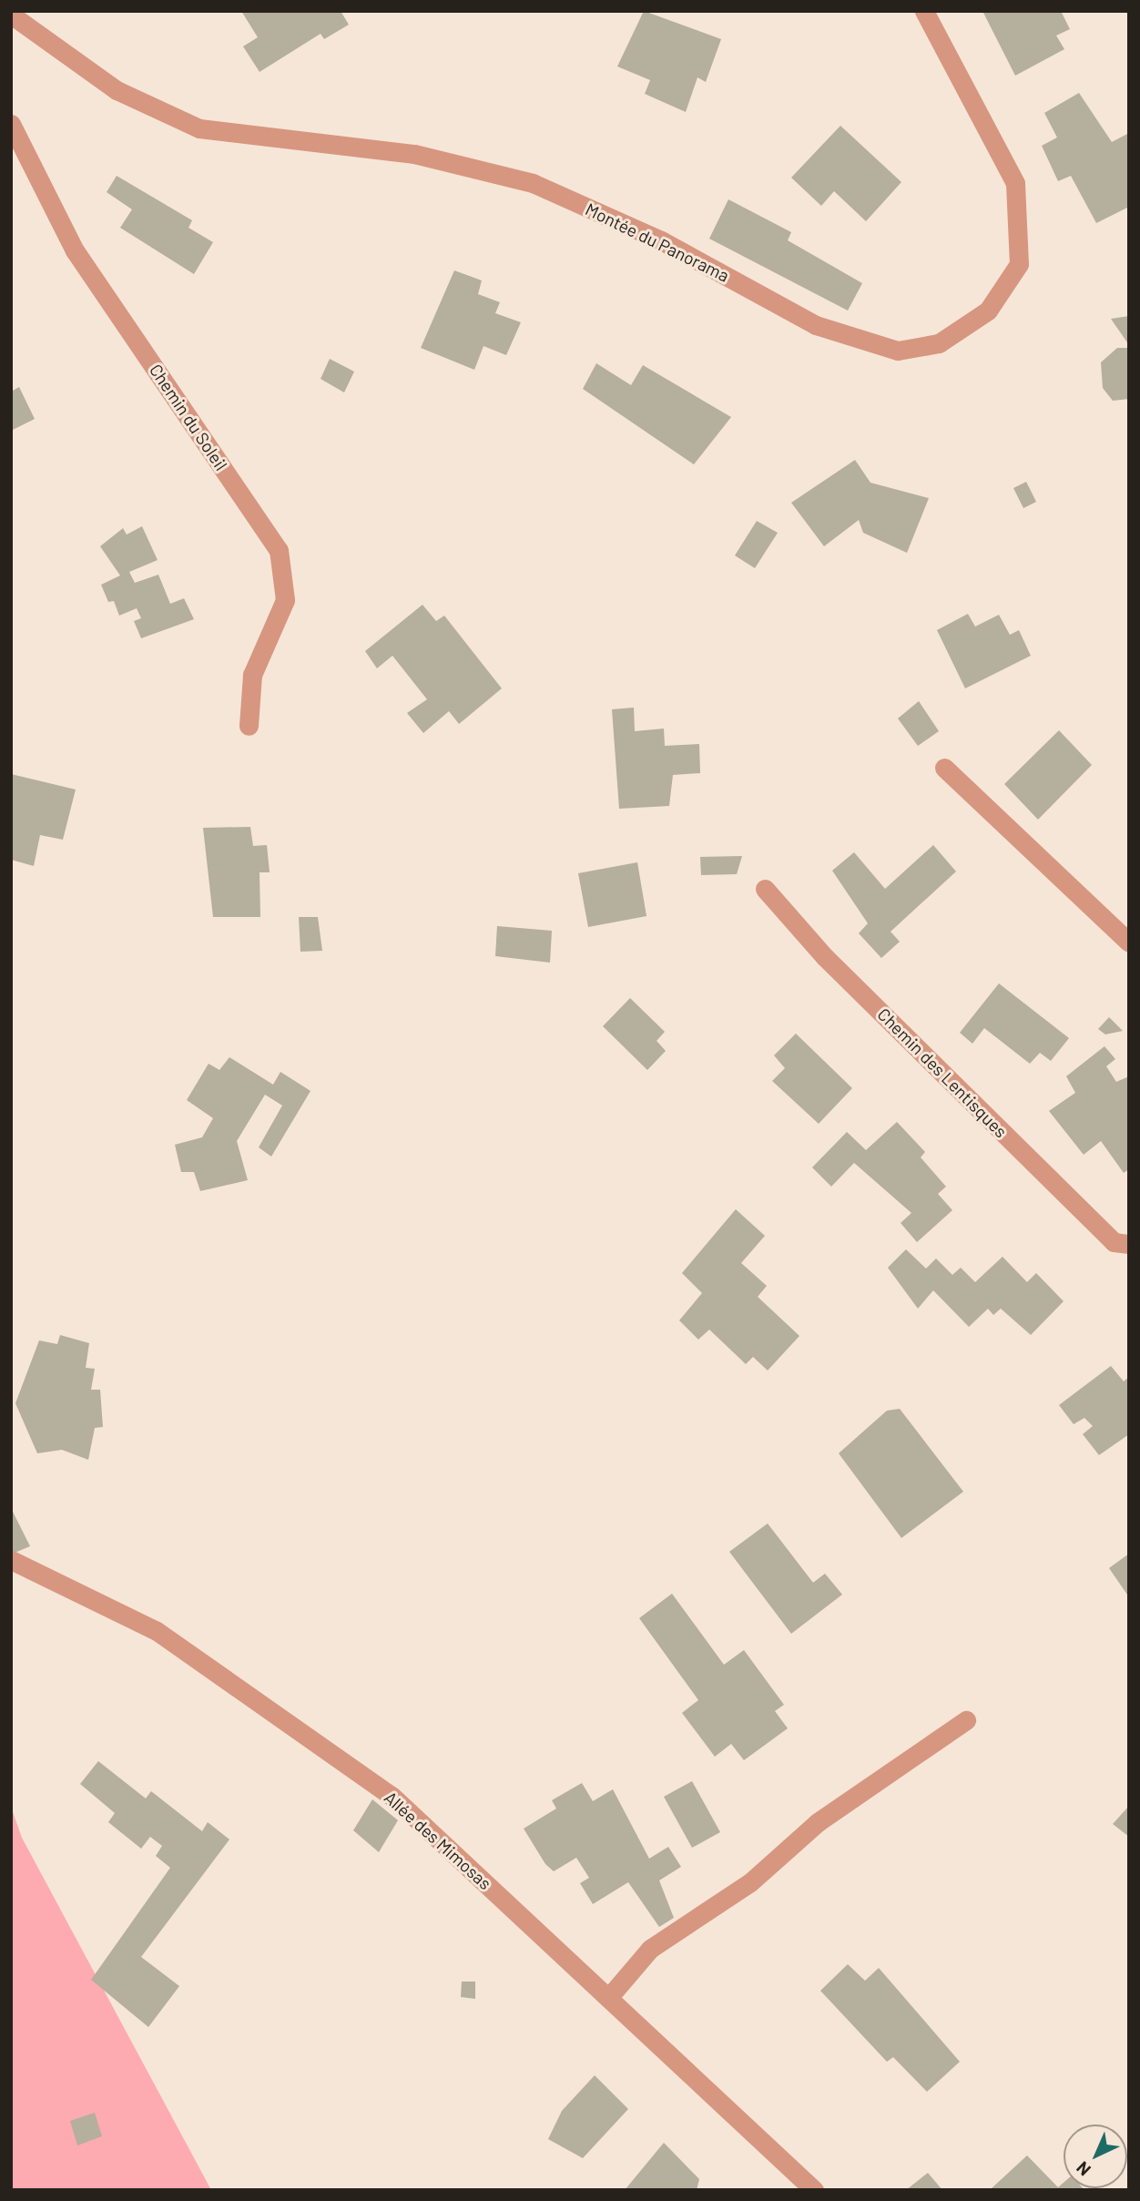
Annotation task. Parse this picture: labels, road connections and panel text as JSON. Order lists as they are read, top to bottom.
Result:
{
  "streets": {
    "street": [
      "Montée du Panorama",
      "Chemin du Soleil",
      "Chemin des Lentisques",
      "Allée des Mimosas"
    ]
  },
  "north": "bottom left"
}
